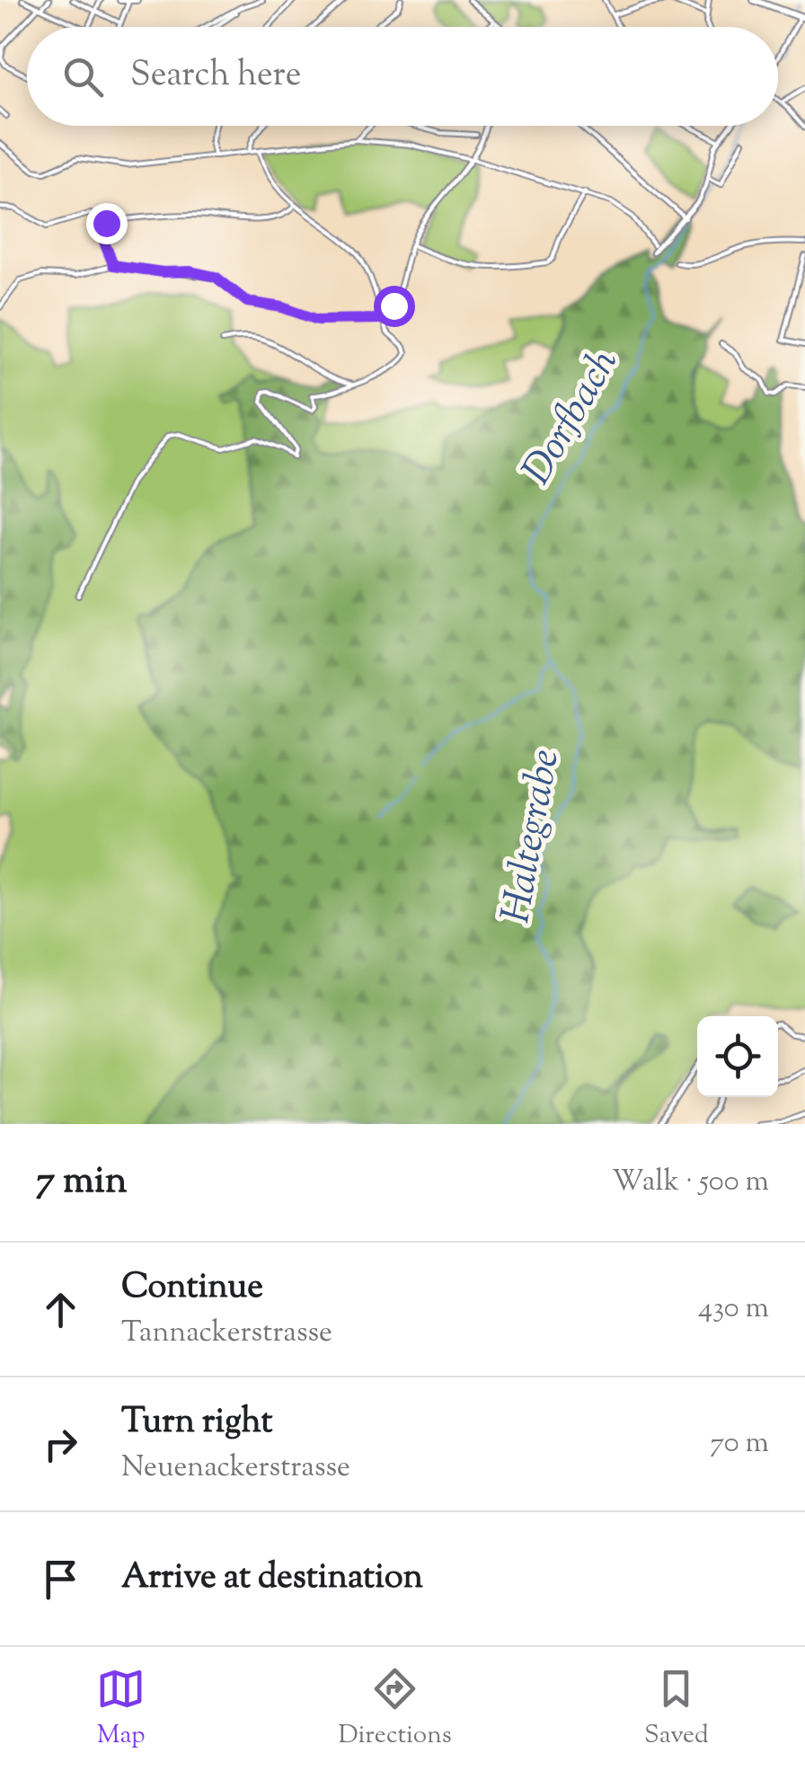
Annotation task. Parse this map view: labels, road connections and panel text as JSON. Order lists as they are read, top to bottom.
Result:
{
  "water": ["Dorfbach", "Haltegrabe"],
  "page": {
    "search": "Search here",
    "heading": ["7 min", "Walk · 500 m"],
    "list": [
      ["Continue", "Tannackerstrasse", "430 m"],
      ["Turn right", "Neuenackerstrasse", "70 m"],
      "Arrive at destination"
    ],
    "nav": ["Map", "Directions", "Saved"]
  }
}
